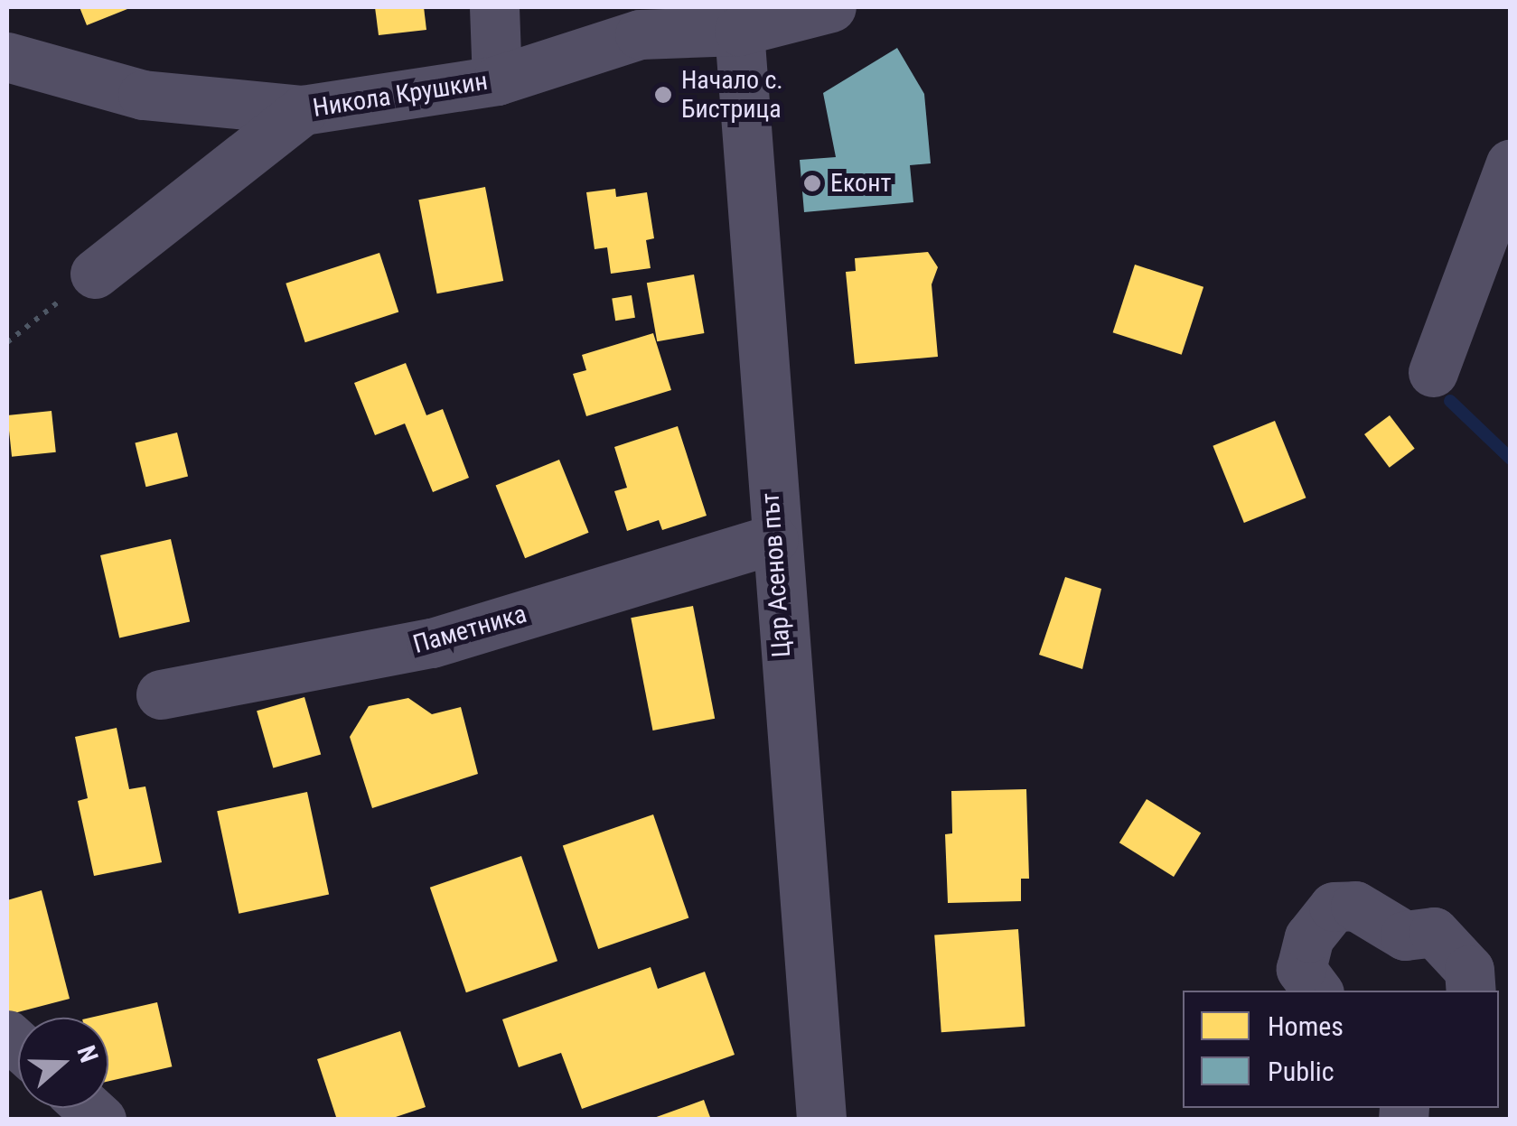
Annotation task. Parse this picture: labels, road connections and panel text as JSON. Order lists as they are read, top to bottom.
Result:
{
  "streets": {
    "street": ["Никола Крушкин", "Цар Асенов път", "Паметника"]
  },
  "crossings": [
    ["Никола Крушкин", "Цар Асенов път"],
    ["Цар Асенов път", "Паметника"]
  ],
  "places": ["Начало с. Бистрица", "Еконт"],
  "legend": ["Homes", "Public"],
  "north": "right"
}
